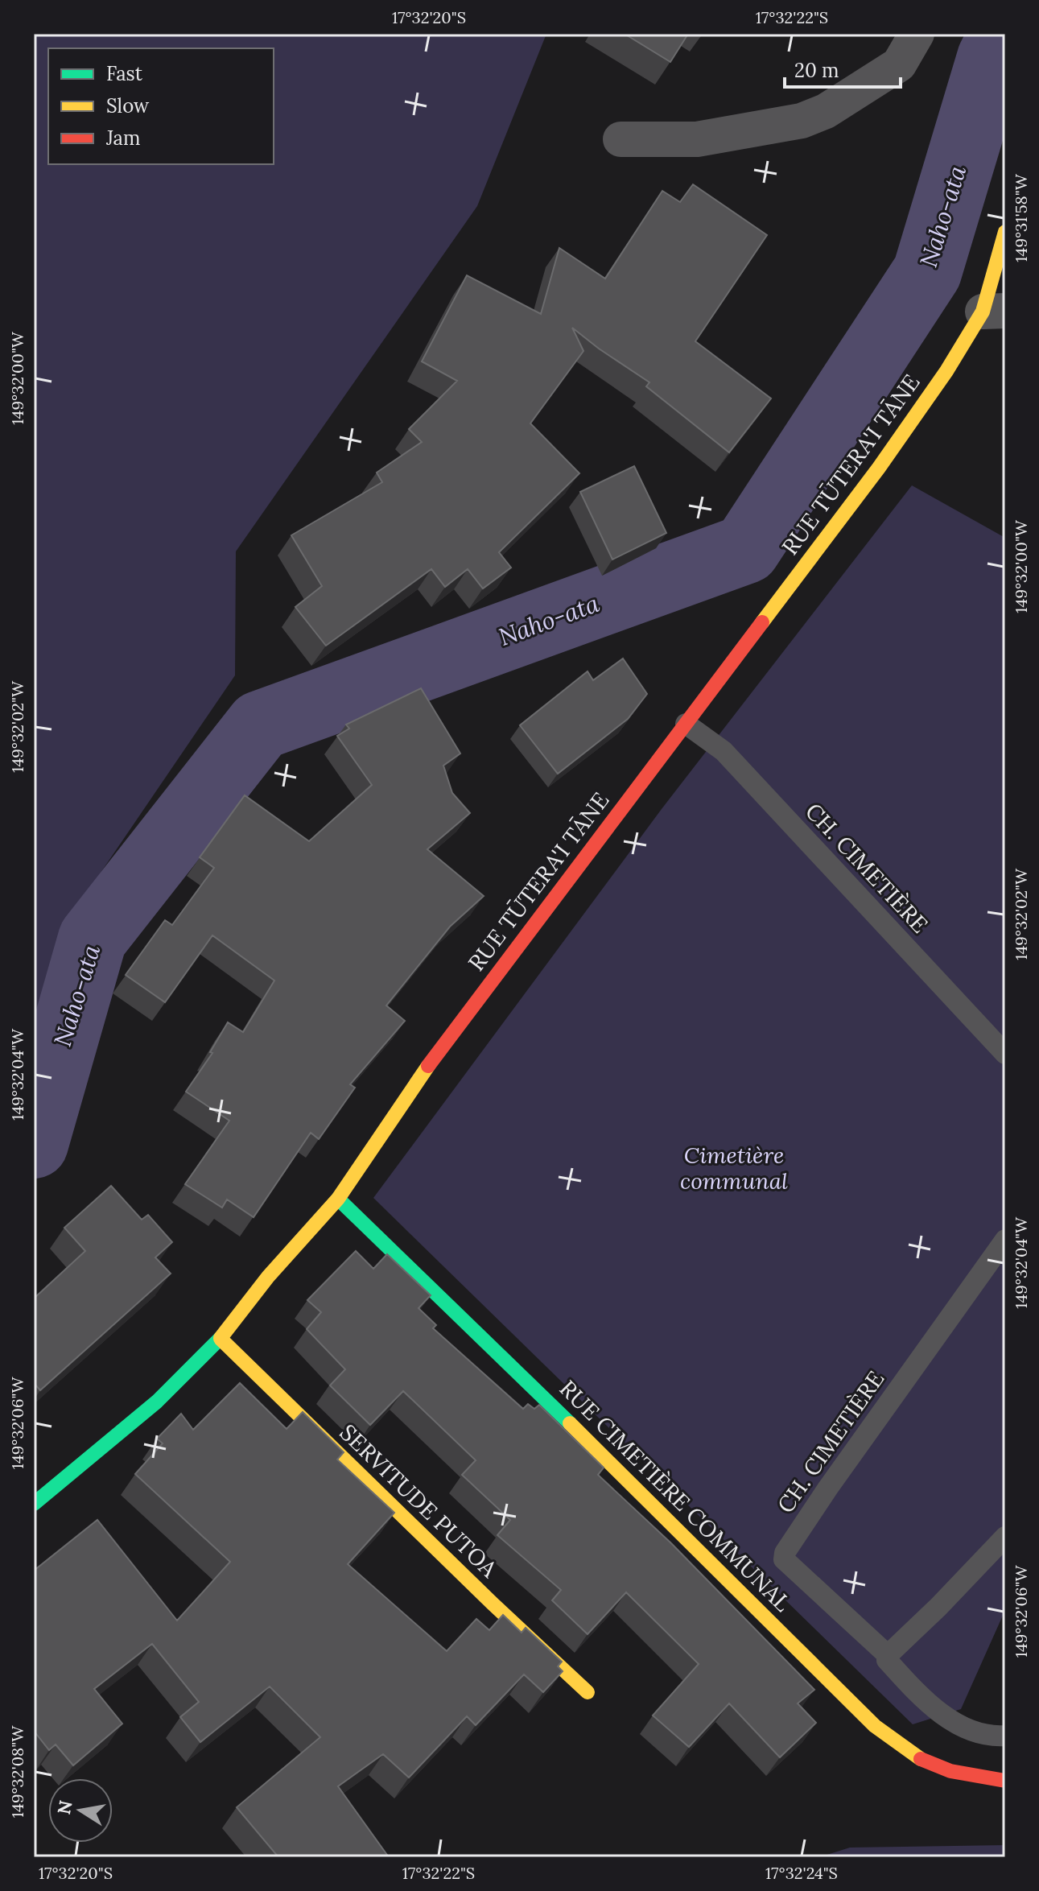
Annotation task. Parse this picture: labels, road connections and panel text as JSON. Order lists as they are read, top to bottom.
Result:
{
  "streets": {
    "street": ["RUE TŪTERA'I TĀNE", "RUE CIMETIÈRE COMMUNAL", "SERVITUDE PUTOA"],
    "lane": ["CH. CIMETIÈRE"]
  },
  "crossings": [
    ["RUE TŪTERA'I TĀNE", "CH. CIMETIÈRE"],
    ["RUE TŪTERA'I TĀNE", "RUE CIMETIÈRE COMMUNAL"],
    ["RUE TŪTERA'I TĀNE", "SERVITUDE PUTOA"]
  ],
  "water": ["Naho-ata"],
  "parks": ["Cimetière communal"],
  "legend": ["Fast", "Slow", "Jam"],
  "scale_bar": "20 m",
  "north": "left",
  "coordinates": [
    "17°32'20\"S",
    "17°32'22\"S",
    "149°31'58\"W",
    "149°32'00\"W",
    "149°32'02\"W",
    "149°32'04\"W",
    "149°32'06\"W",
    "149°32'08\"W",
    "17°32'24\"S"
  ]
}
